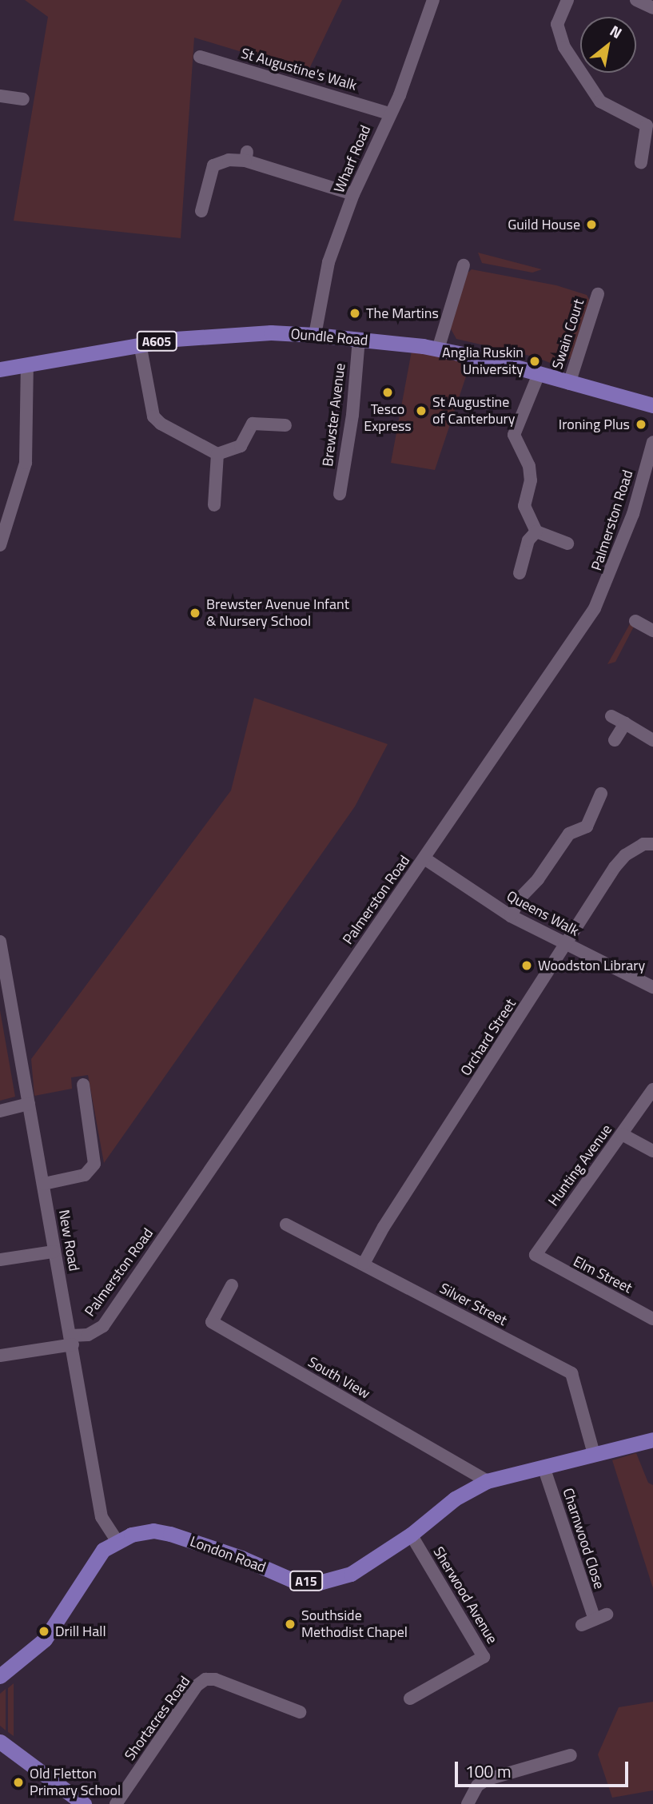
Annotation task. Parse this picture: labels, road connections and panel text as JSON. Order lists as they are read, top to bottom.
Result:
{
  "streets": {
    "main road": [
      "Oundle Road",
      "A605",
      "London Road",
      "A15"
    ],
    "street": [
      "St Augustine's Walk",
      "Wharf Road",
      "Swain Court",
      "Brewster Avenue",
      "Palmerston Road",
      "Queens Walk",
      "Orchard Street",
      "Hunting Avenue",
      "New Road",
      "Elm Street",
      "Silver Street",
      "South View",
      "Charnwood Close",
      "Sherwood Avenue",
      "Shortacres Road"
    ]
  },
  "crossings": [
    ["St Augustine's Walk", "Wharf Road"],
    ["Wharf Road", "Oundle Road"],
    ["Swain Court", "Oundle Road"],
    ["Oundle Road", "Brewster Avenue"],
    ["Palmerston Road", "Queens Walk"],
    ["Palmerston Road", "New Road"],
    ["Queens Walk", "Orchard Street"],
    ["Orchard Street", "Silver Street"],
    ["Hunting Avenue", "Elm Street"],
    ["New Road", "London Road"],
    ["Silver Street", "London Road"],
    ["South View", "London Road"],
    ["Charnwood Close", "London Road"],
    ["London Road", "Sherwood Avenue"]
  ],
  "places": [
    "Guild House",
    "The Martins",
    "Anglia Ruskin University",
    "Tesco Express",
    "St Augustine of Canterbury",
    "Ironing Plus",
    "Brewster Avenue Infant & Nursery School",
    "Woodston Library",
    "Southside Methodist Chapel",
    "Drill Hall",
    "Old Fletton Primary School"
  ],
  "scale_bar": "100 m",
  "north": "top right"
}
